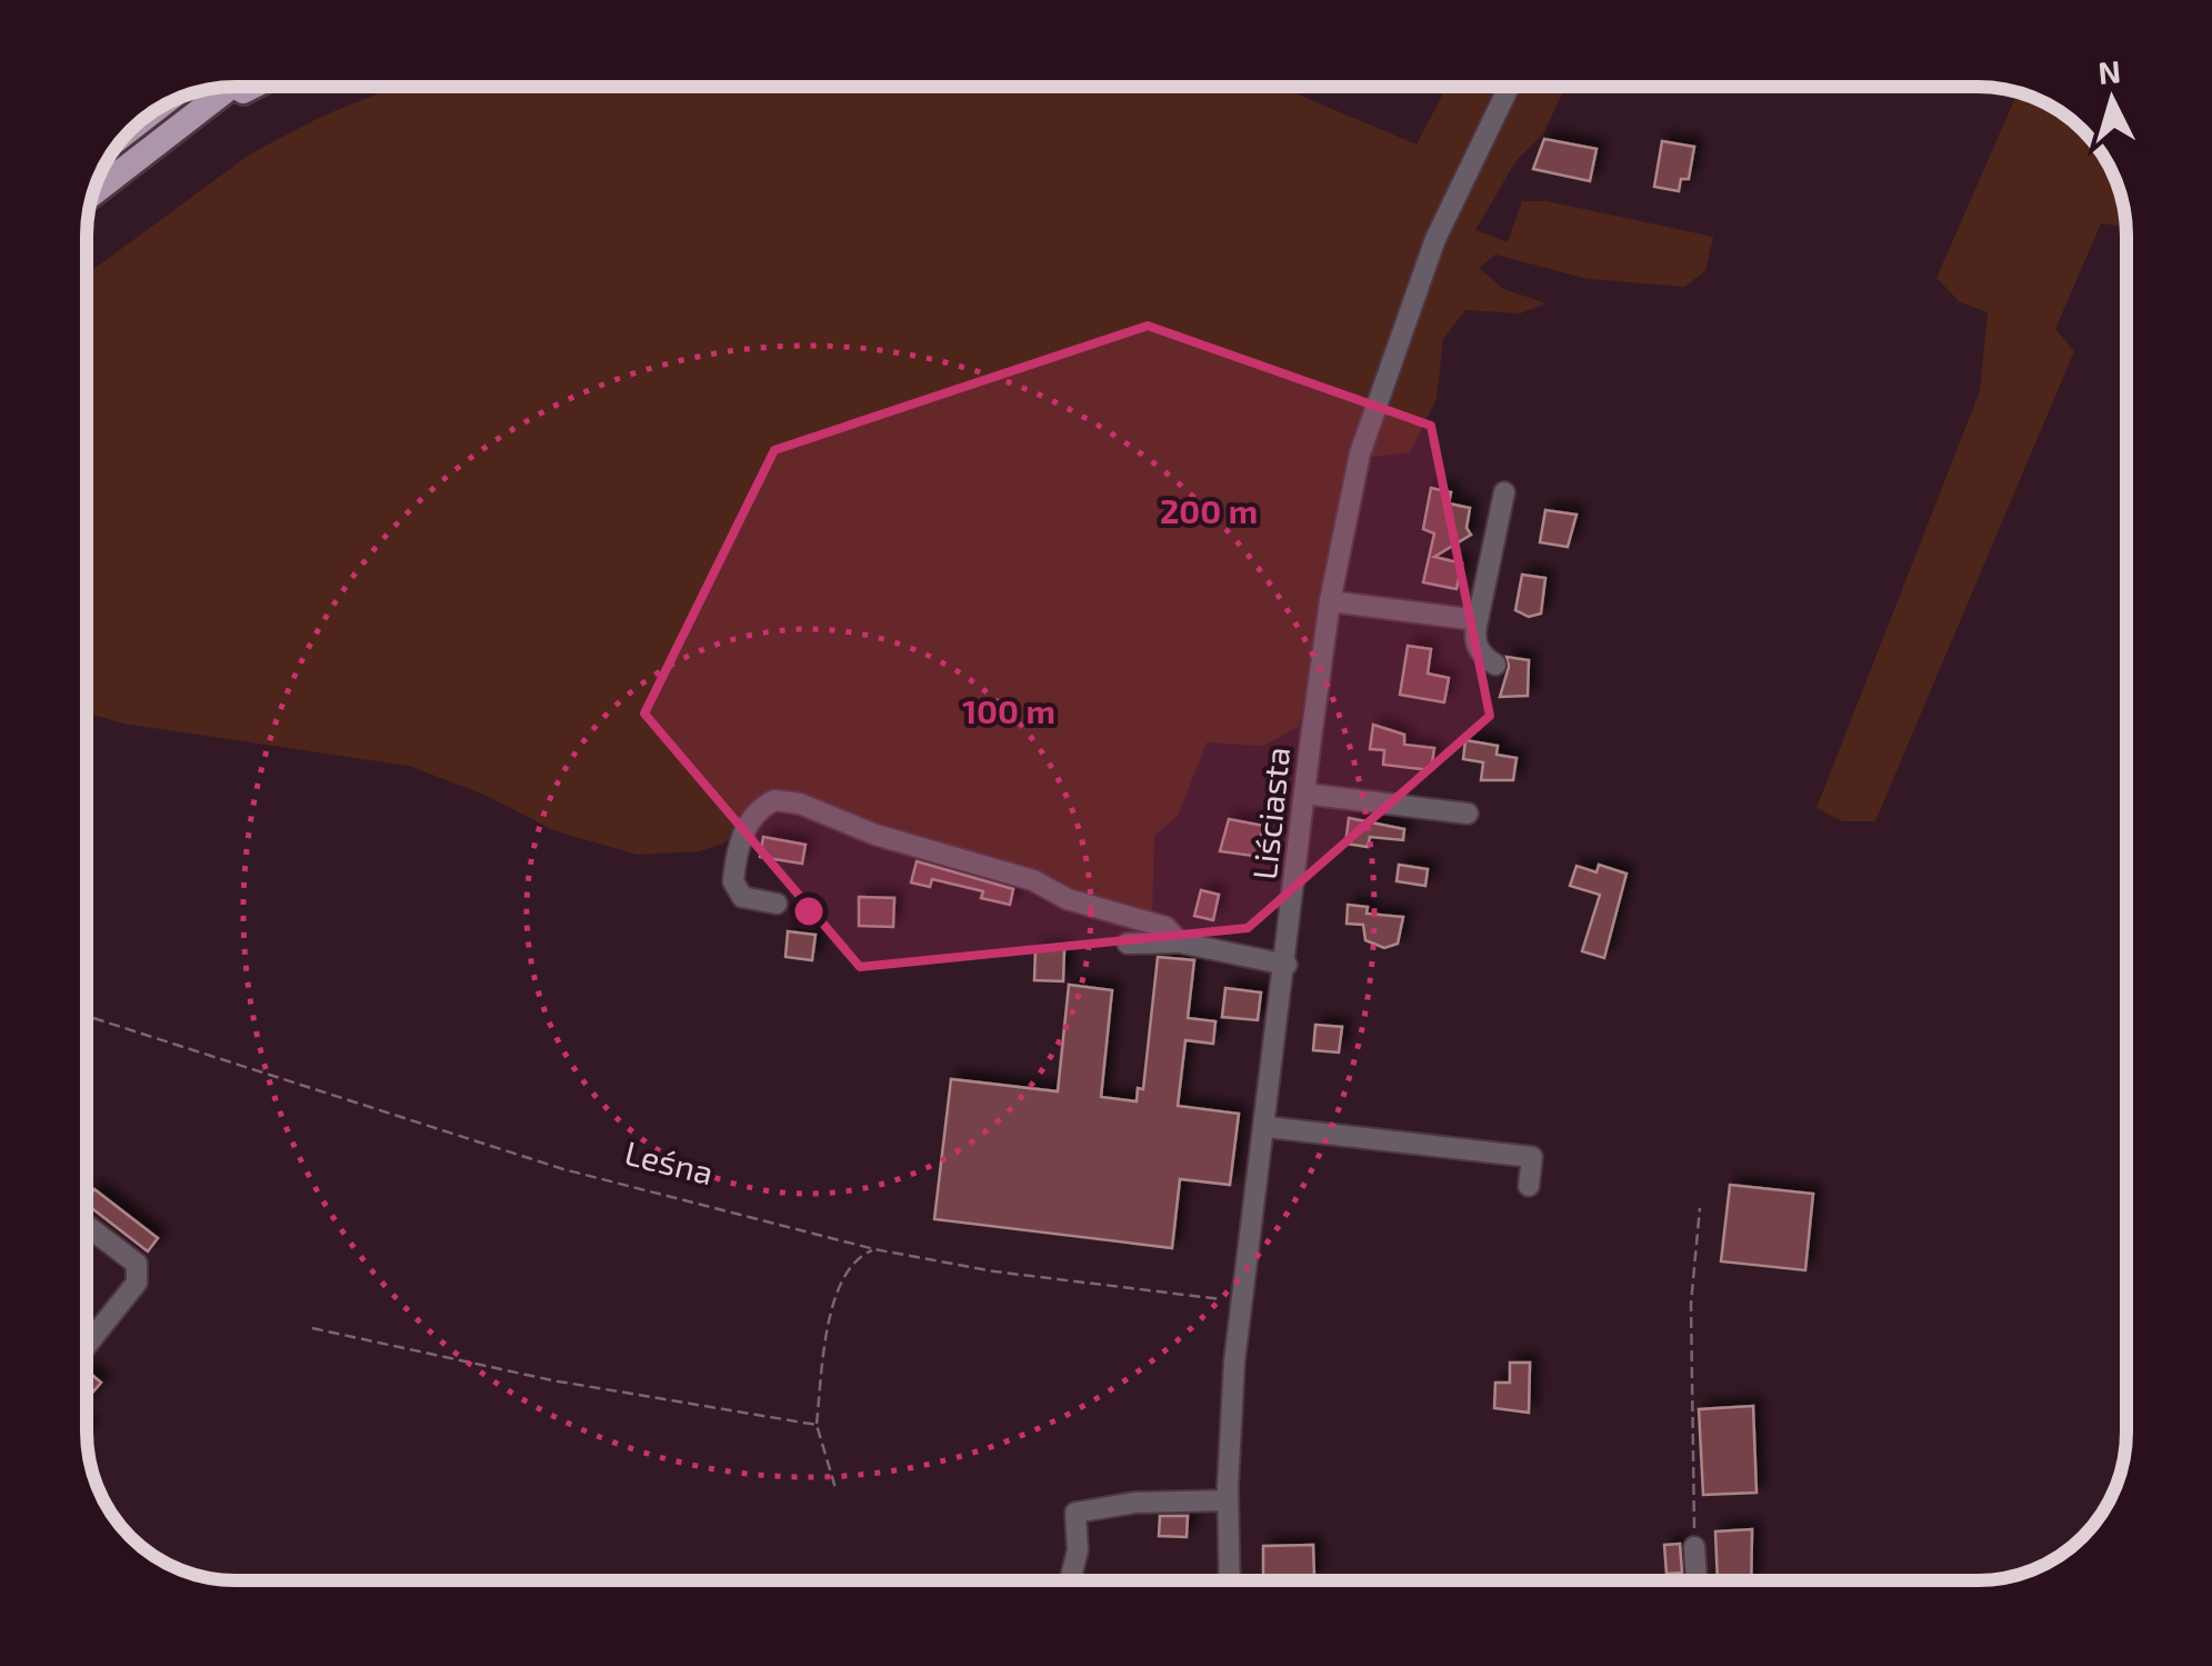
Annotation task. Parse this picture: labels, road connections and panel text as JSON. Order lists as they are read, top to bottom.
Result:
{
  "streets": {
    "street": ["Liściasta"],
    "path": ["Leśna"]
  },
  "crossings": [
    ["Liściasta", "Leśna"]
  ],
  "north": "top",
  "rings": ["200 m", "100 m"]
}
